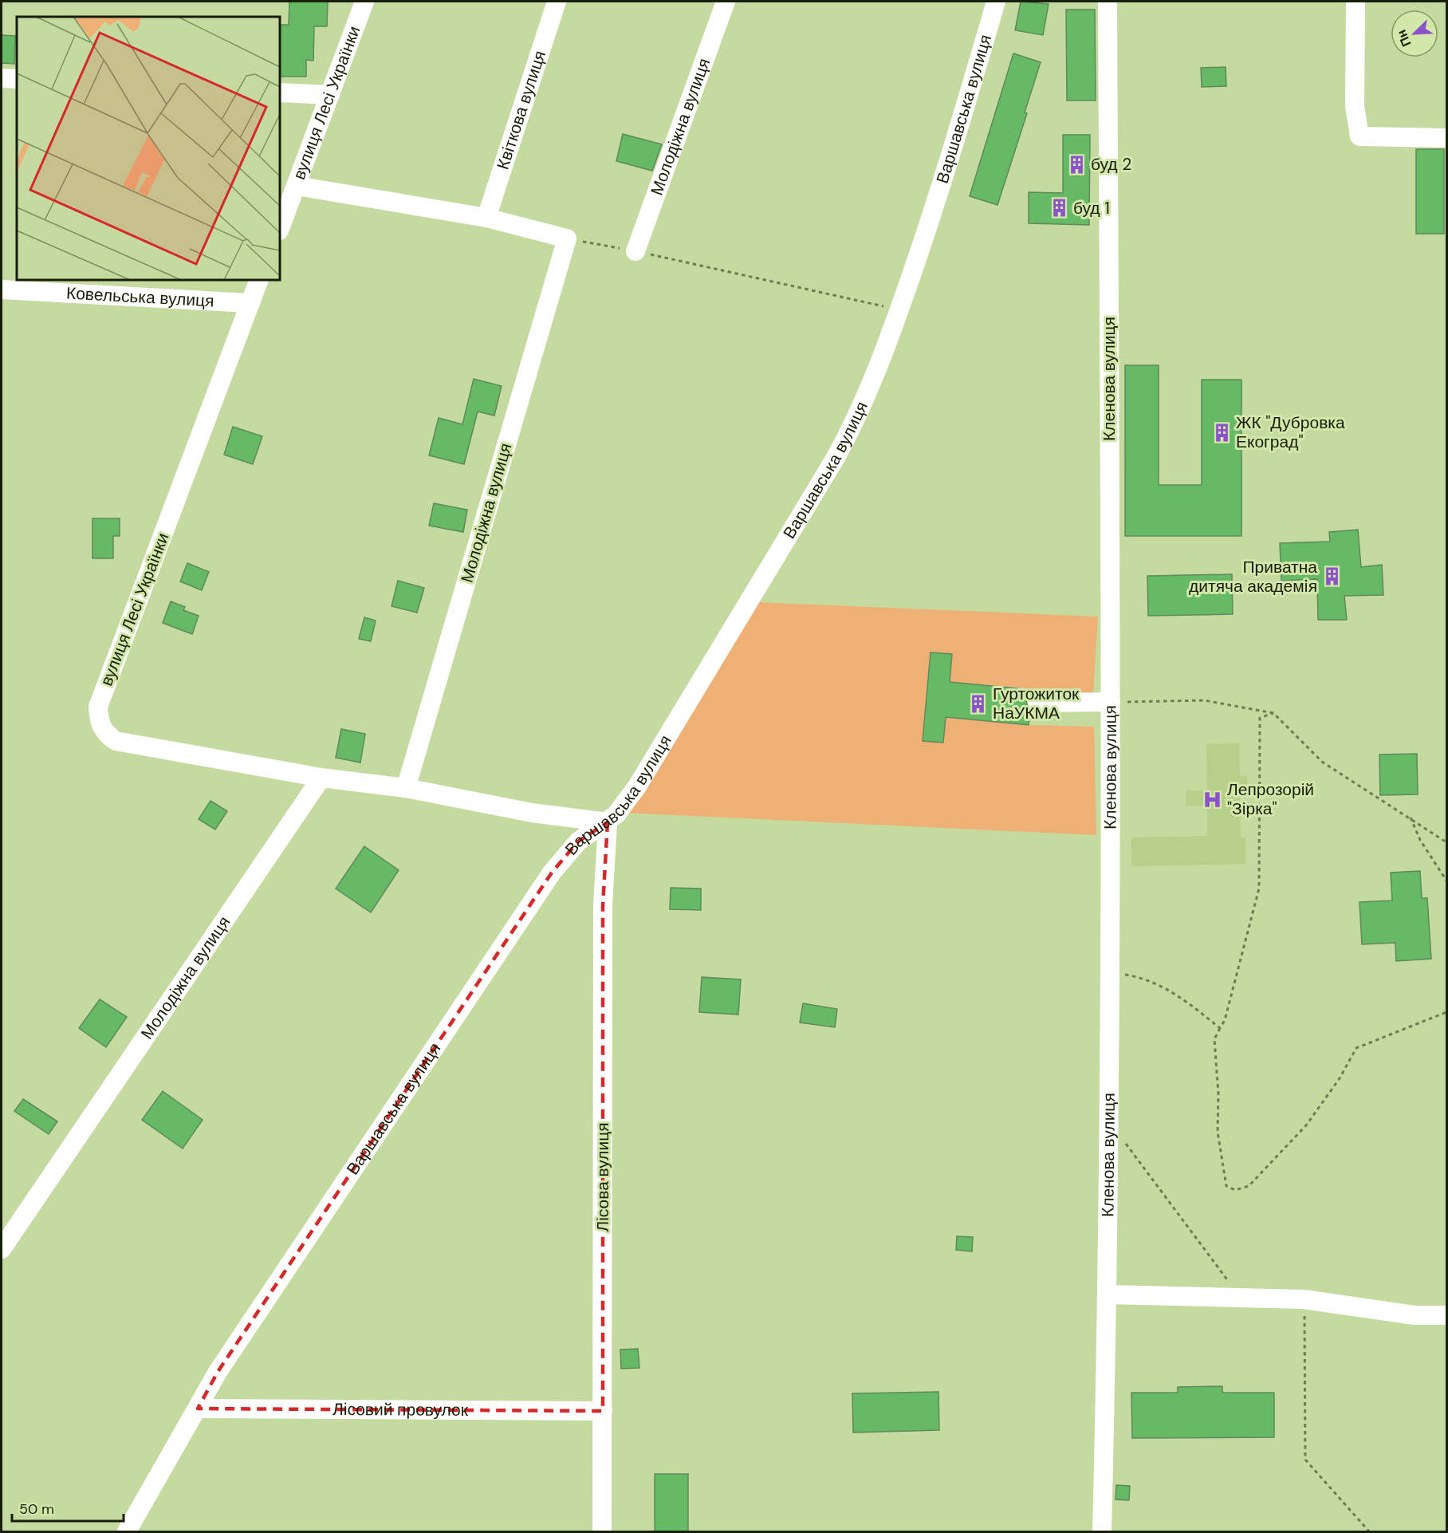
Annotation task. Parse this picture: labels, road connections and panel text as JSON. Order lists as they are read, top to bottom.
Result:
{
  "streets": {
    "street": [
      "вулиця Лесі Українки",
      "Квіткова вулиця",
      "Варшавська вулиця",
      "Молодіжна вулиця",
      "Ковельська вулиця",
      "Кленова вулиця",
      "Лісова вулиця",
      "Лісовий провулок"
    ]
  },
  "crossings": [
    ["вулиця Лесі Українки", "Молодіжна вулиця"],
    ["вулиця Лесі Українки", "Ковельська вулиця"],
    ["Варшавська вулиця", "Лісова вулиця"],
    ["Варшавська вулиця", "Лісовий провулок"],
    ["Лісова вулиця", "Лісовий провулок"]
  ],
  "places": {
    "building": [
      "буд 2",
      "буд 1",
      "ЖК \"Дубровка Екоград\"",
      "Приватна дитяча академiя",
      "Гуртожиток НаУКМА"
    ],
    "hospital": ["Лепрозорій \"Зірка\""]
  },
  "scale_bar": "50 m",
  "north": "bottom left"
}
